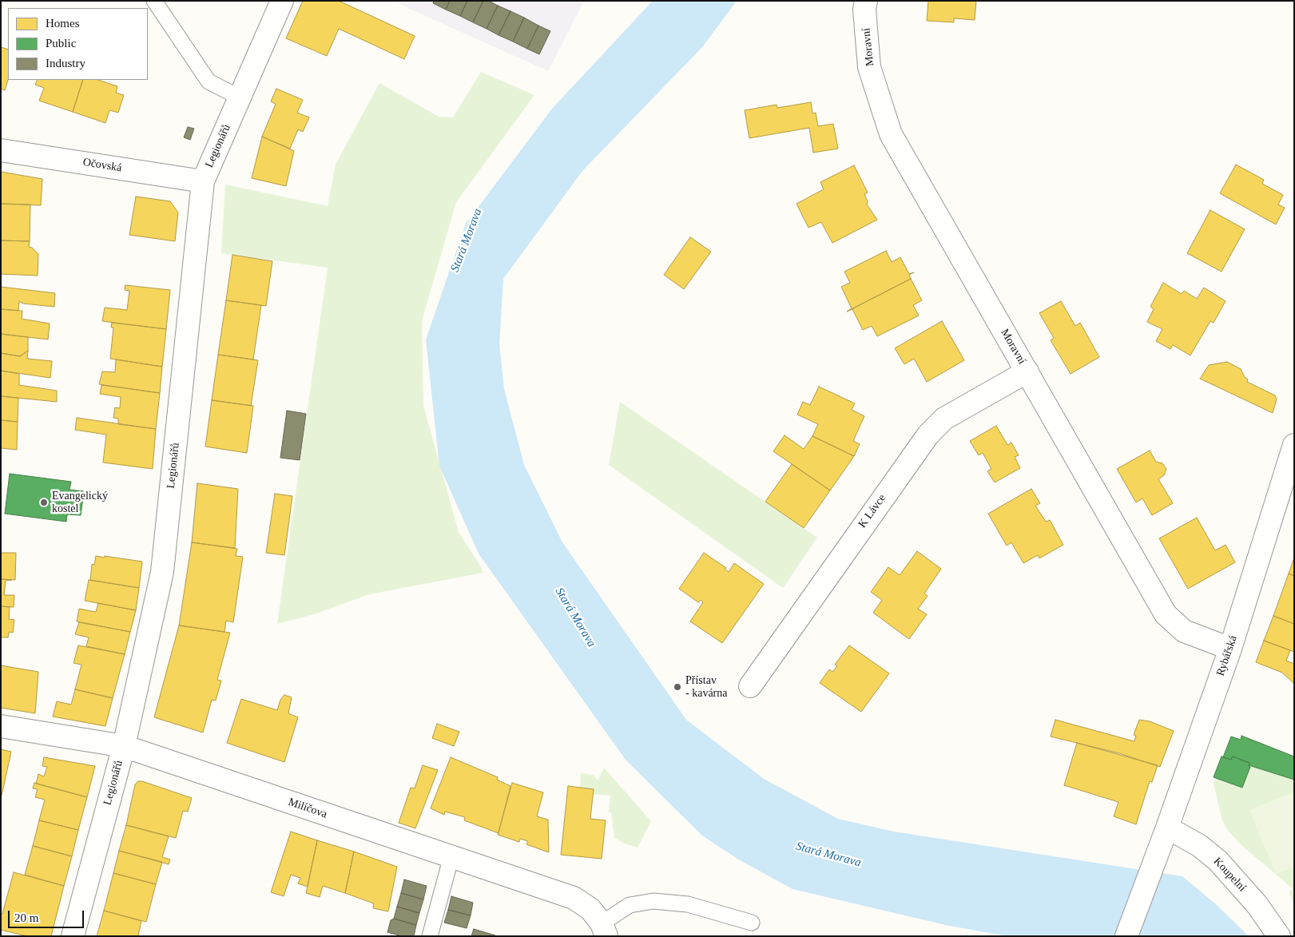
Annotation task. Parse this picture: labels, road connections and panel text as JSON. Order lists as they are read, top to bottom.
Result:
{
  "streets": {
    "street": [
      "Moravní",
      "Legionářů",
      "Očovská",
      "K Lávce",
      "Rybářská",
      "Milíčova",
      "Koupelní"
    ]
  },
  "crossings": [
    ["Moravní", "K Lávce"],
    ["Moravní", "Rybářská"],
    ["Legionářů", "Očovská"],
    ["Legionářů", "Milíčova"],
    ["Rybářská", "Koupelní"]
  ],
  "water": ["Stará Morava"],
  "places": ["Evangelický kostel", "Přístav - kavárna"],
  "legend": ["Homes", "Public", "Industry"],
  "scale_bar": "20 m"
}
